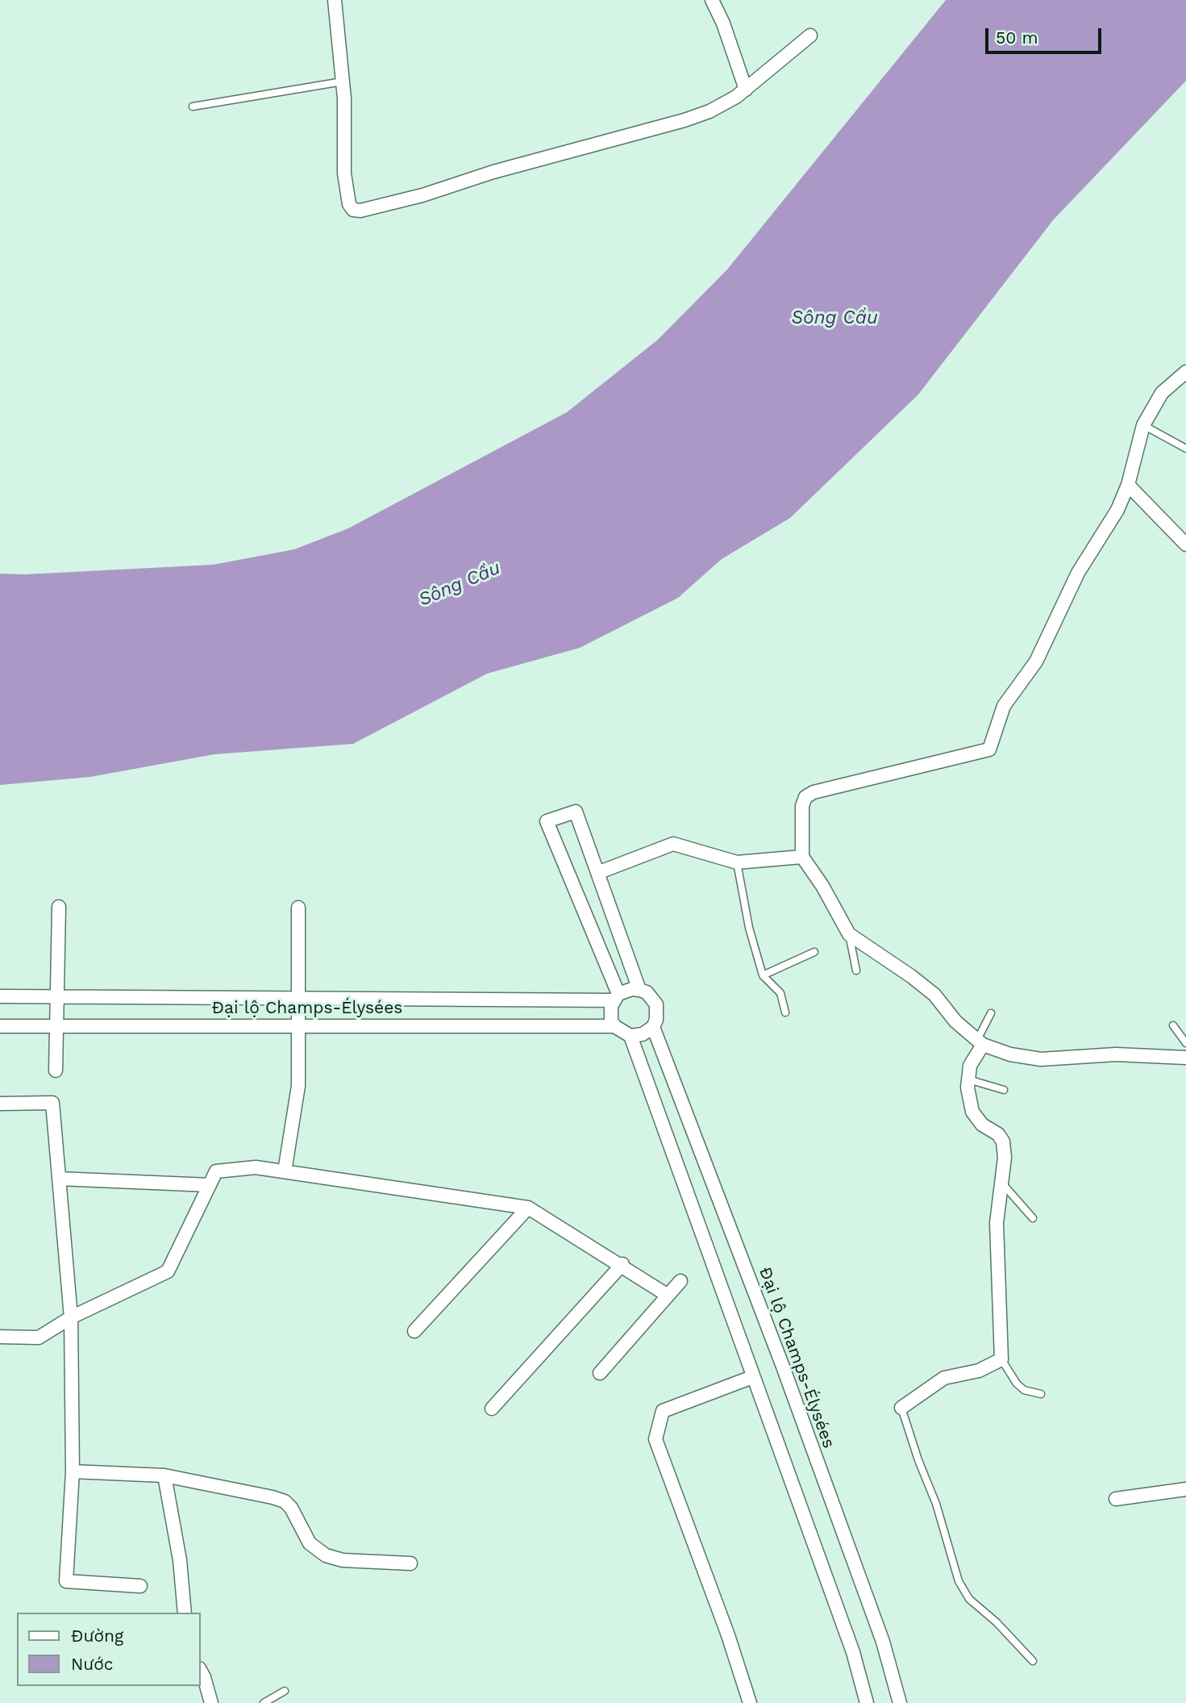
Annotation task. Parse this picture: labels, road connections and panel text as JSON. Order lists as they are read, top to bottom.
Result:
{
  "streets": {
    "street": ["Đại lộ Champs-Élysées"]
  },
  "water": ["Sông Cầu"],
  "legend": ["Đường", "Nước"],
  "scale_bar": "50 m"
}
